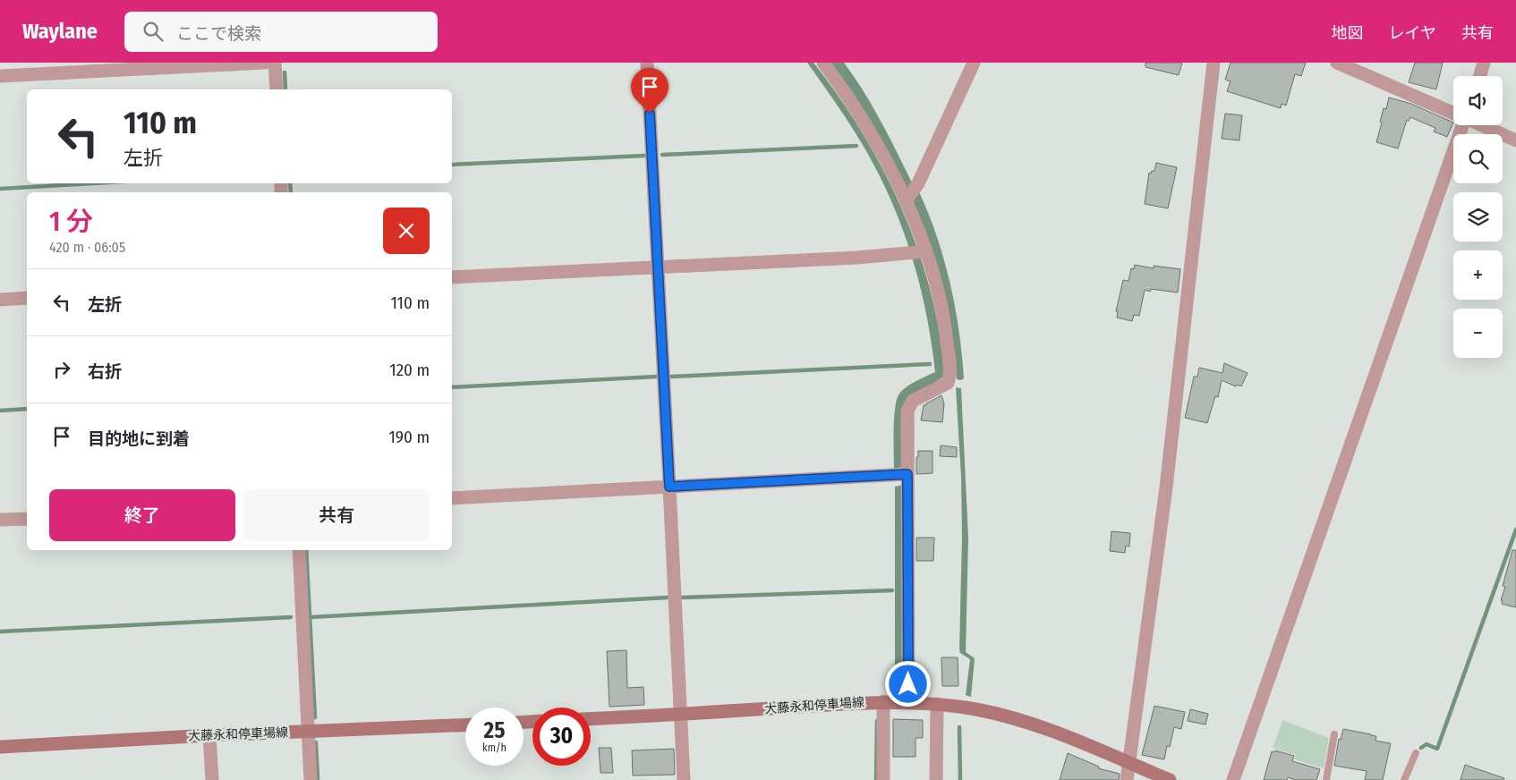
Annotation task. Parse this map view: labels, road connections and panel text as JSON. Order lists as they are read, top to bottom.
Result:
{
  "streets": {
    "main road": ["大藤永和停車場線"]
  },
  "page": {
    "header": "Waylane",
    "search": "ここで検索",
    "nav": ["地図", "レイヤ", "共有"],
    "map_buttons": ["+", "−"],
    "turn": ["110 m", "左折"],
    "heading": ["1 分", "420 m · 06:05"],
    "list": [
      {
        "name": "左折",
        "value": "110 m"
      },
      {
        "name": "右折",
        "value": "120 m"
      },
      {
        "name": "目的地に到着",
        "value": "190 m"
      }
    ],
    "buttons": ["終了", "共有"],
    "speed": "25 km/h",
    "limit": "30"
  }
}
